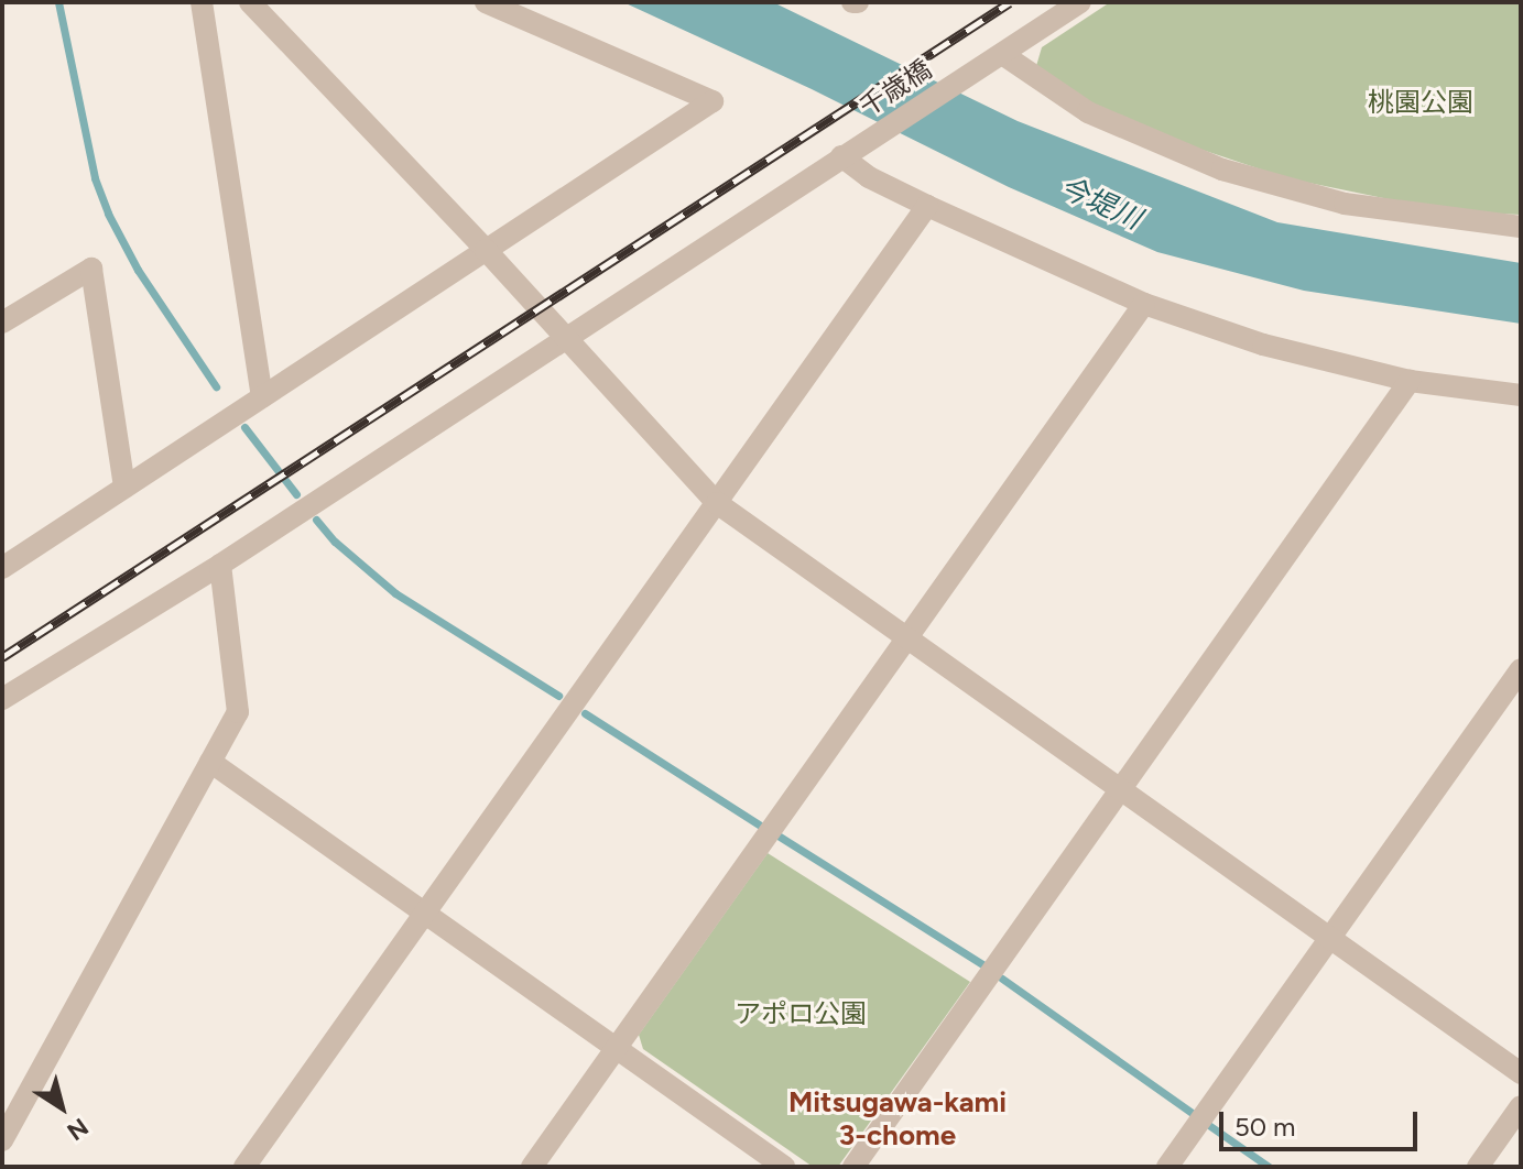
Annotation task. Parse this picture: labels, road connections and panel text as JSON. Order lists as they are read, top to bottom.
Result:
{
  "streets": {
    "street": ["千歳橋"]
  },
  "districts": ["Mitsugawa-kami 3-chome"],
  "water": ["今堤川"],
  "parks": ["桃園公園", "アポロ公園"],
  "scale_bar": "50 m",
  "north": "bottom right"
}
